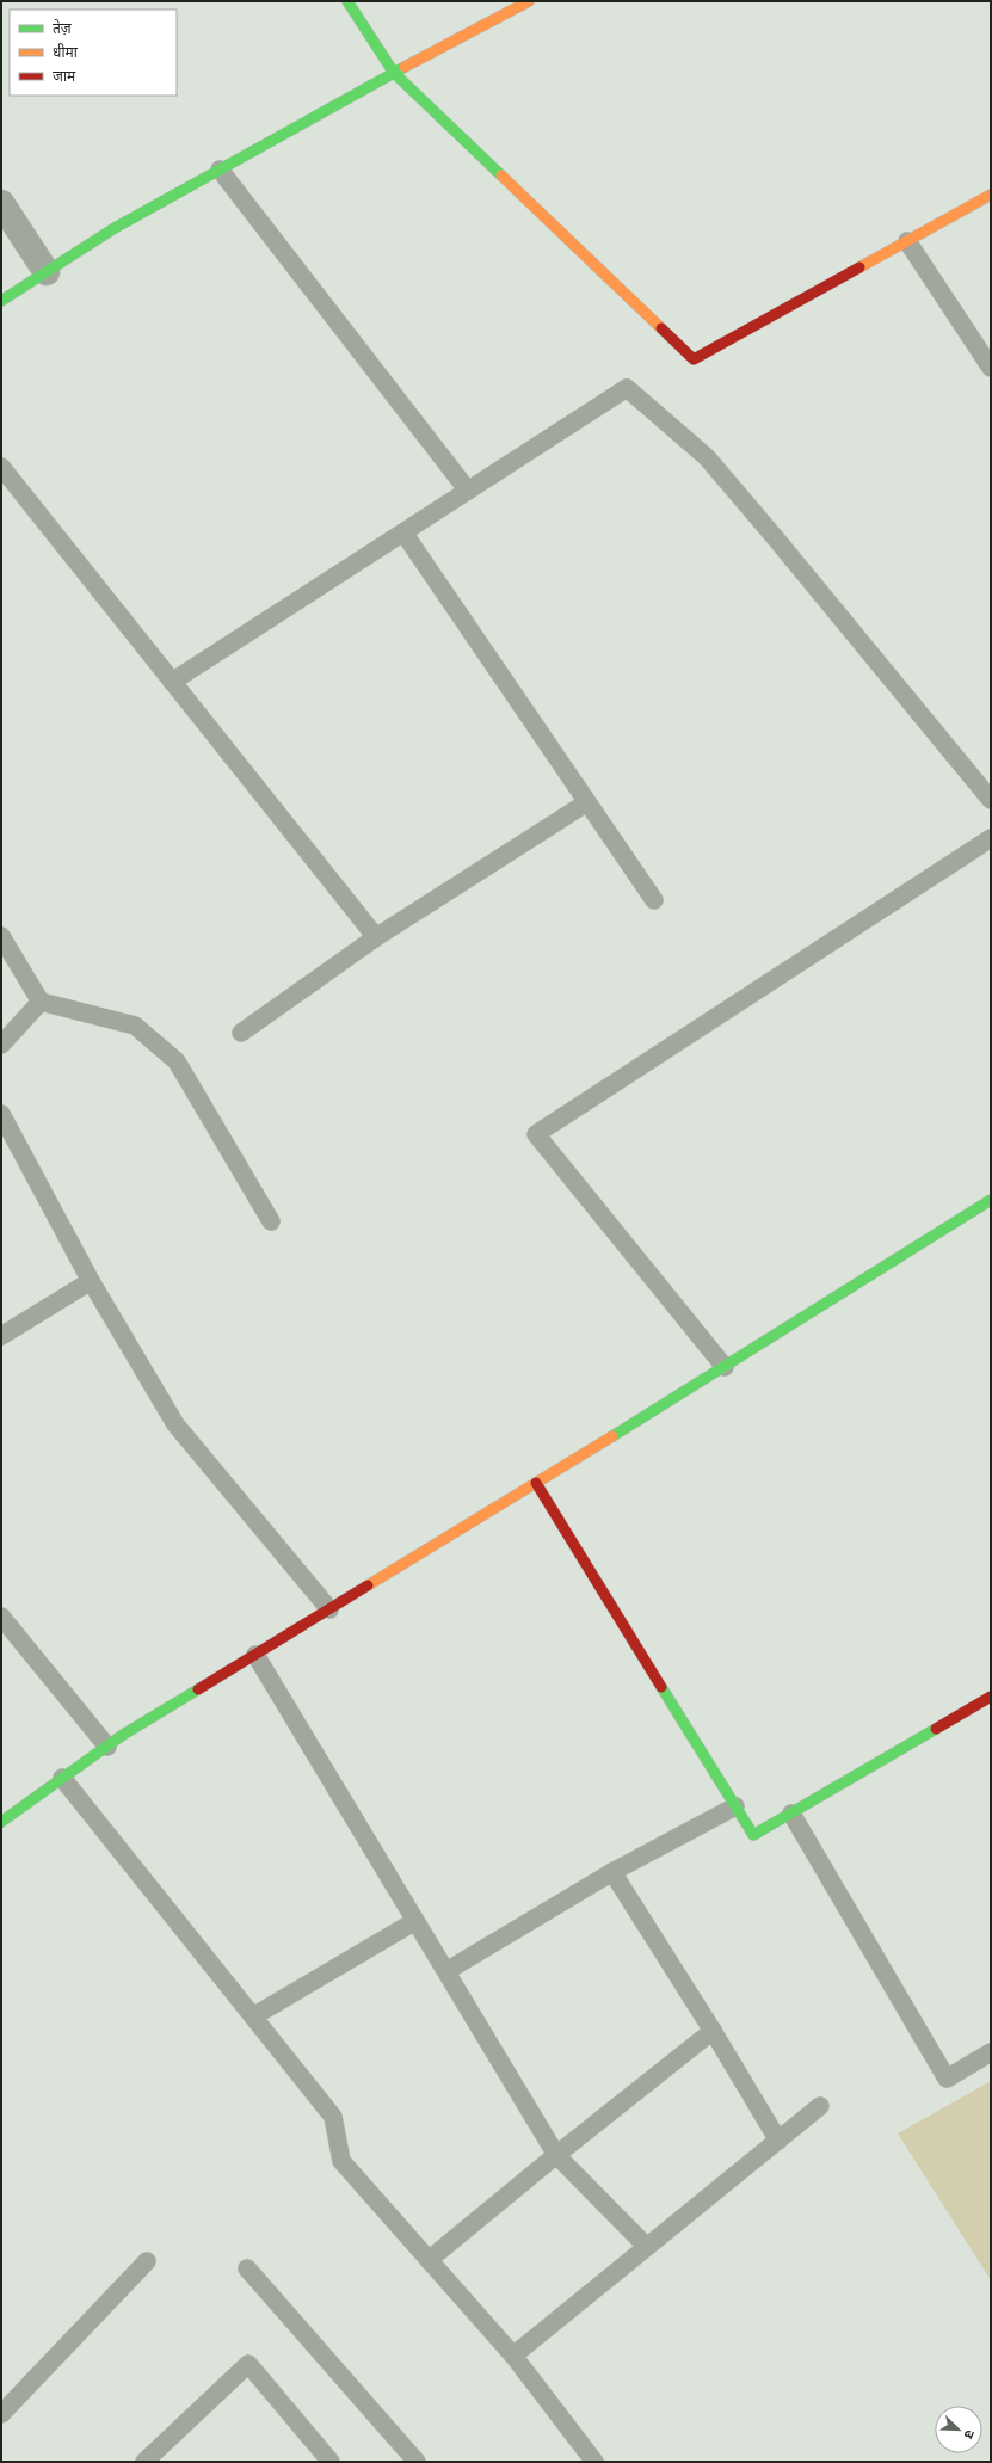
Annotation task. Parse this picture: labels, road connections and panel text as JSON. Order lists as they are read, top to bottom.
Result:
{
  "legend": ["तेज़", "धीमा", "जाम"],
  "north": "bottom right"
}
